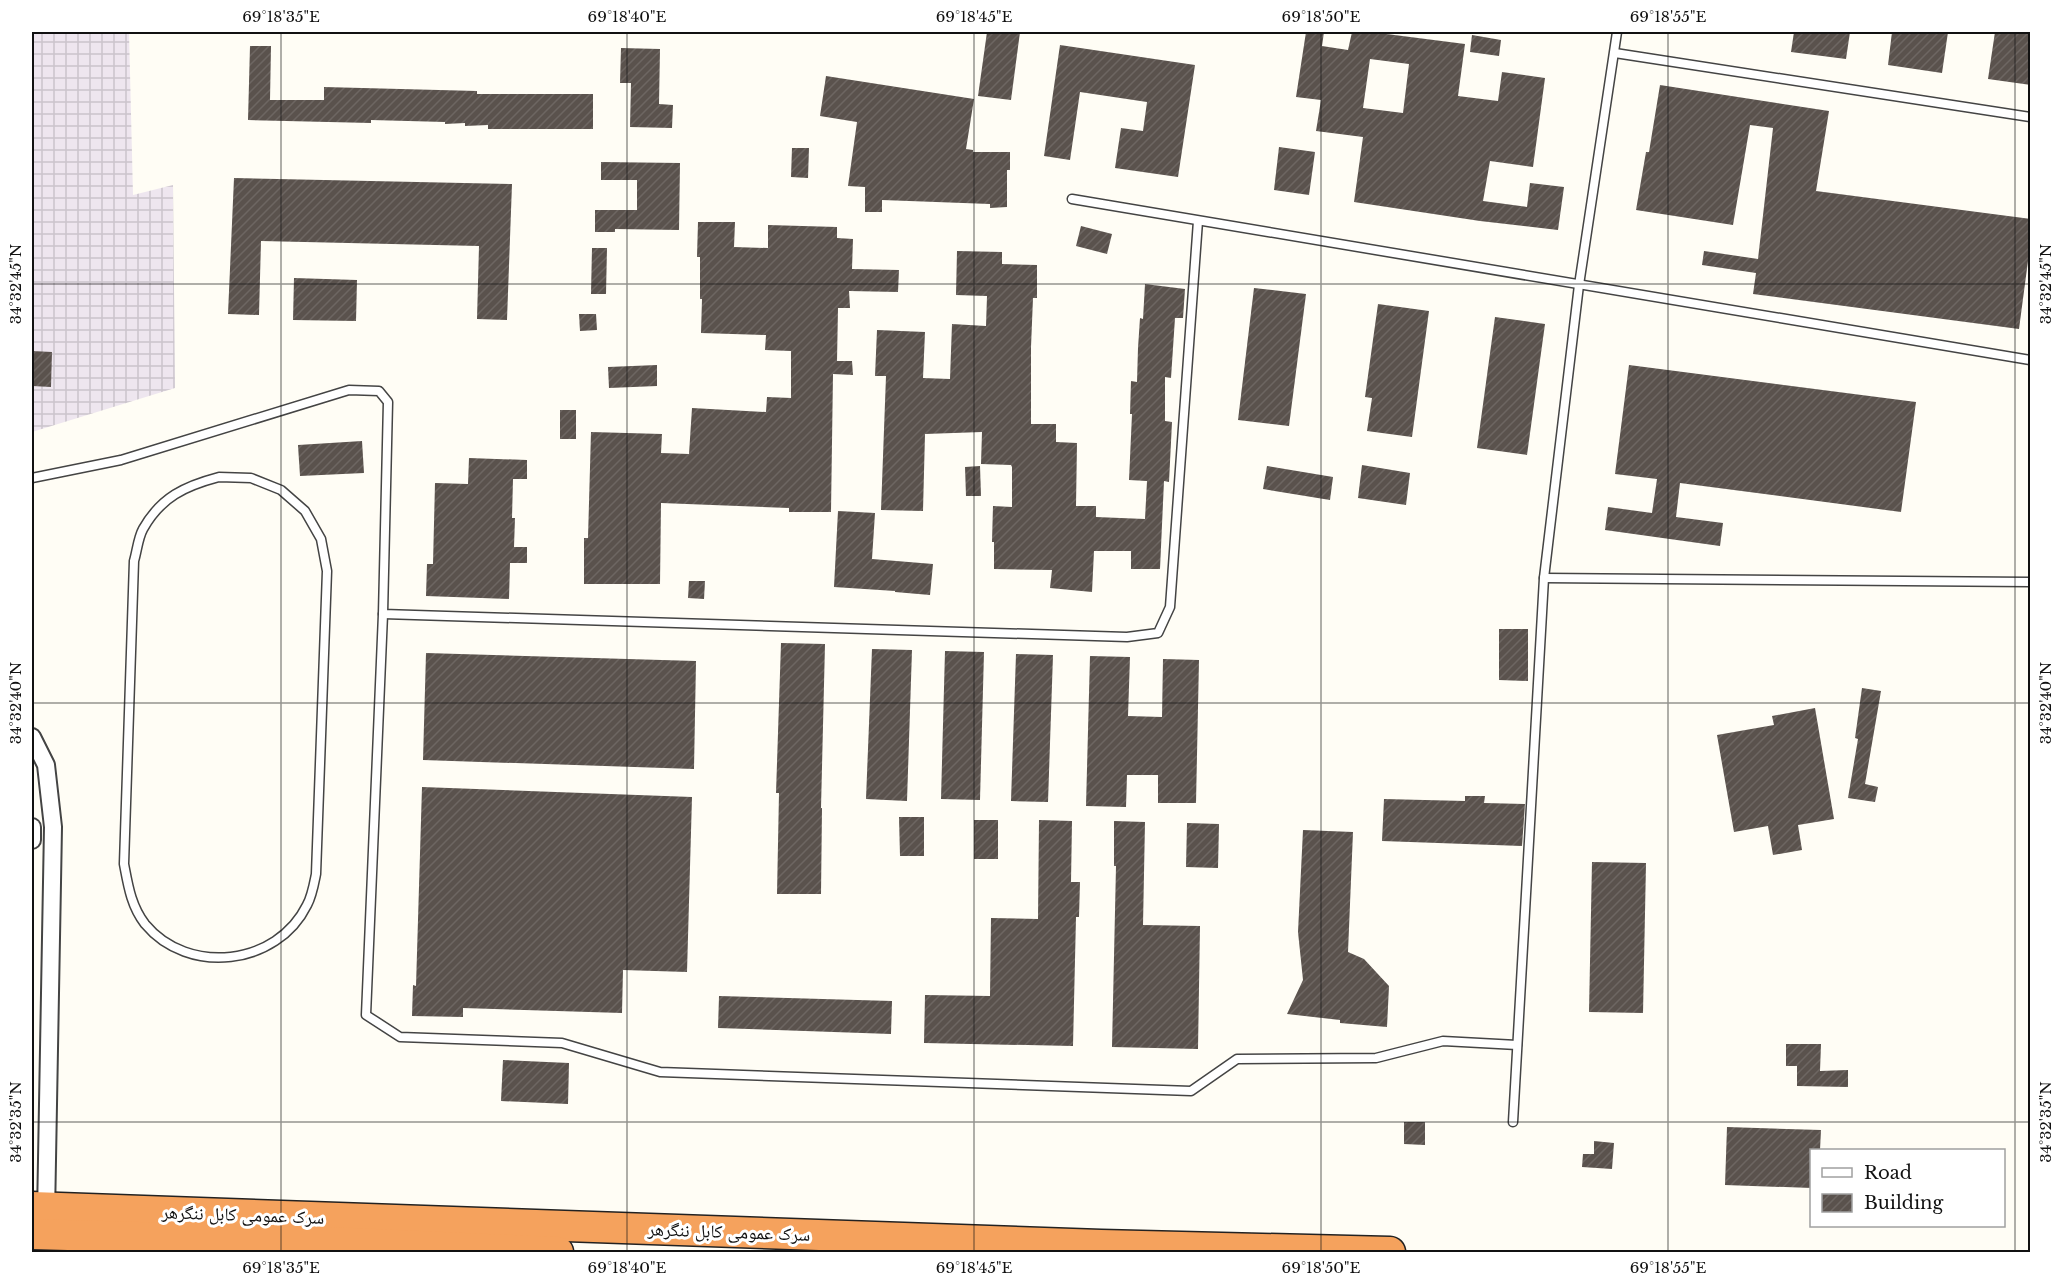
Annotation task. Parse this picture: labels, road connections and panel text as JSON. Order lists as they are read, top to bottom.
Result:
{
  "streets": {
    "highway": ["سرک عمومی کابل ننگرهر"]
  },
  "legend": ["Road", "Building"],
  "coordinates": [
    "69°18'35\"E",
    "69°18'40\"E",
    "69°18'45\"E",
    "69°18'50\"E",
    "69°18'55\"E",
    "34°32'45\"N",
    "34°32'40\"N",
    "34°32'35\"N"
  ]
}
